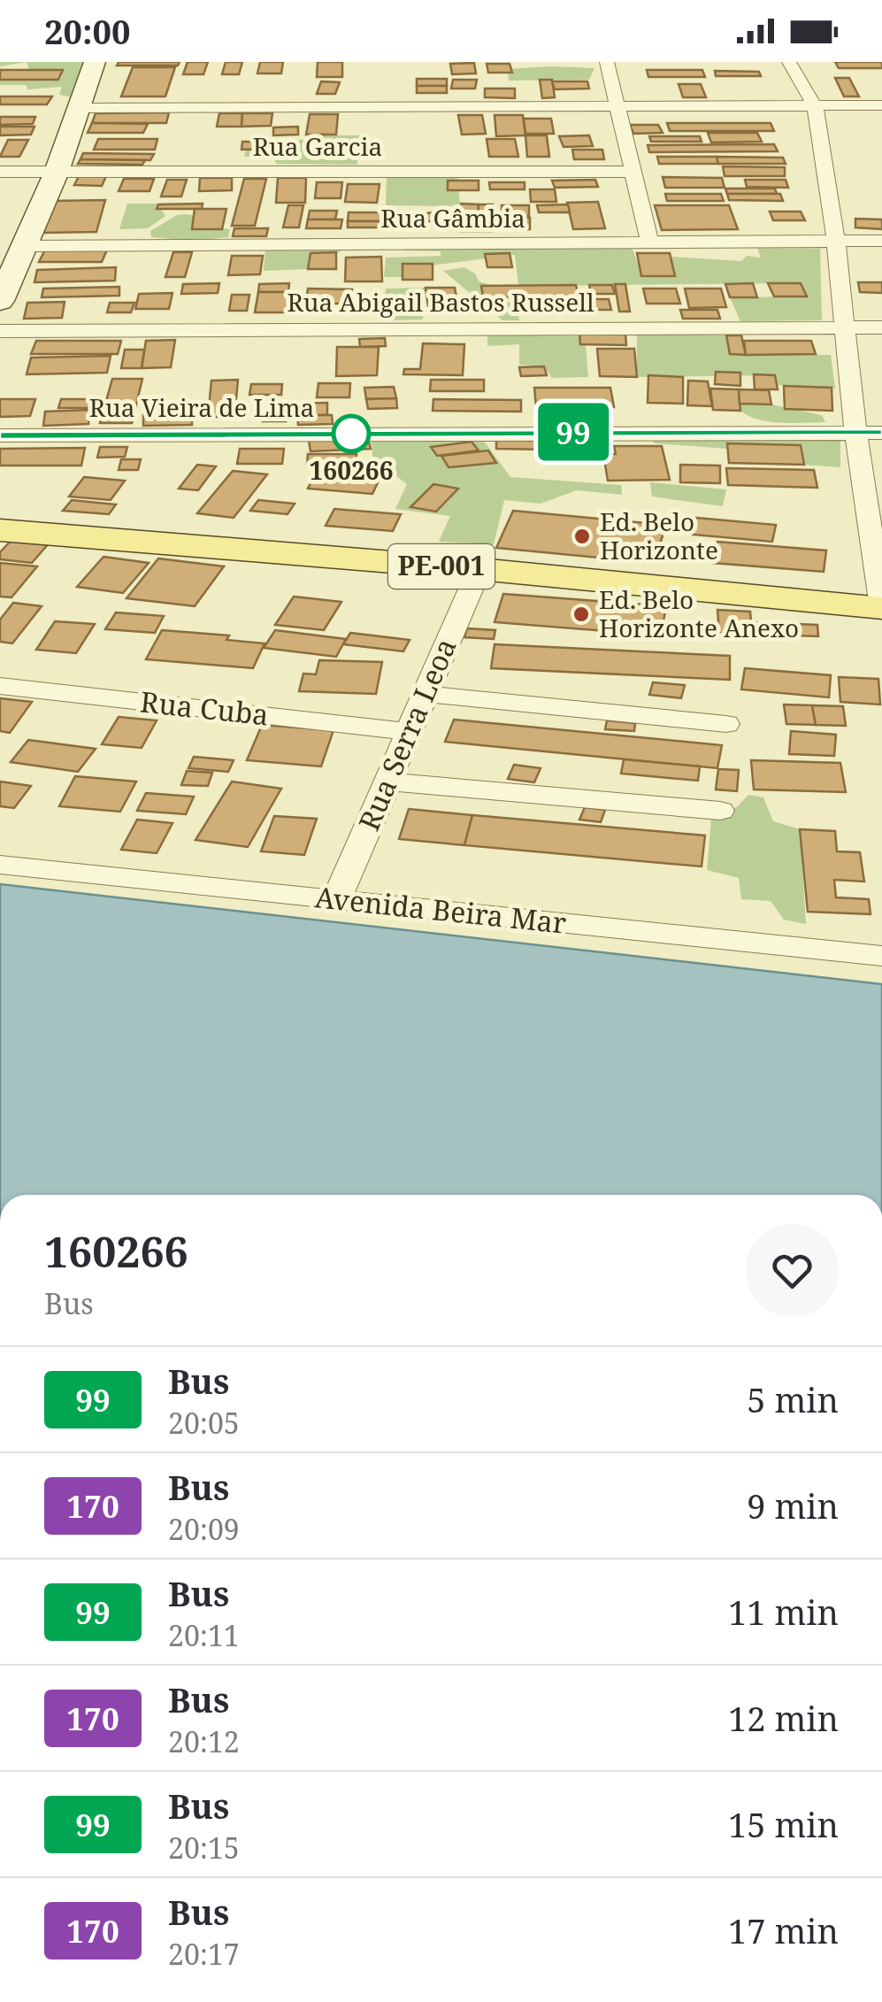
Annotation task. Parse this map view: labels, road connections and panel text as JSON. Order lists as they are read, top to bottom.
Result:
{
  "streets": {
    "main road": ["PE-001"],
    "street": [
      "Rua Garcia",
      "Rua Gâmbia",
      "Rua Abigail Bastos Russell",
      "Rua Vieira de Lima",
      "Rua Cuba",
      "Rua Serra Leoa",
      "Avenida Beira Mar"
    ]
  },
  "crossings": [
    ["PE-001", "Rua Serra Leoa"],
    ["Rua Cuba", "Rua Serra Leoa"],
    ["Rua Serra Leoa", "Avenida Beira Mar"]
  ],
  "places": ["160266", "Ed. Belo Horizonte", "Ed. Belo Horizonte Anexo"],
  "lines": ["bus line 99"],
  "page": {
    "status": "20:00",
    "on_map": "99",
    "heading": ["160266", "Bus"],
    "list": [
      {
        "mark": "99",
        "name": "Bus",
        "note": "20:05",
        "value": "5 min"
      },
      {
        "mark": "170",
        "name": "Bus",
        "note": "20:09",
        "value": "9 min"
      },
      {
        "mark": "99",
        "name": "Bus",
        "note": "20:11",
        "value": "11 min"
      },
      {
        "mark": "170",
        "name": "Bus",
        "note": "20:12",
        "value": "12 min"
      },
      {
        "mark": "99",
        "name": "Bus",
        "note": "20:15",
        "value": "15 min"
      },
      {
        "mark": "170",
        "name": "Bus",
        "note": "20:17",
        "value": "17 min"
      }
    ]
  }
}
